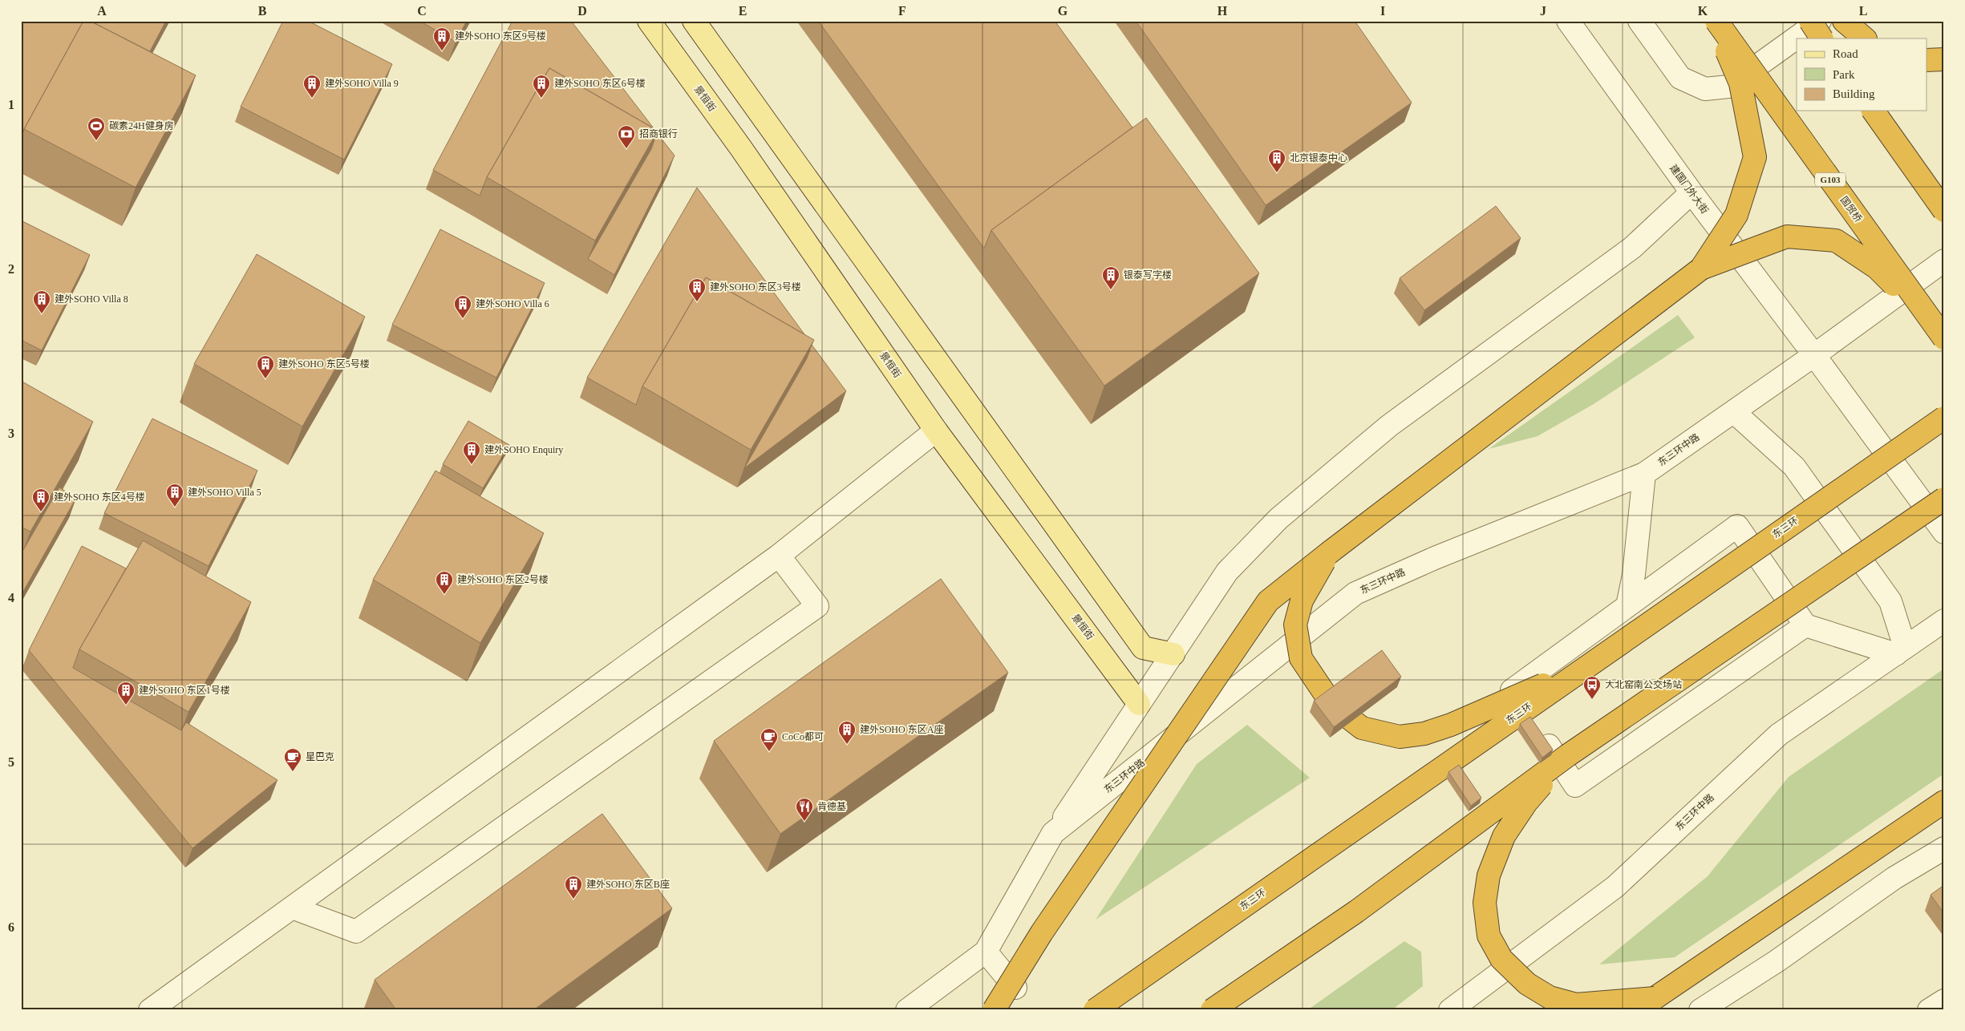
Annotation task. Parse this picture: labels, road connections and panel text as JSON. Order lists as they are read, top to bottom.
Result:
{
  "streets": {
    "highway": ["G103", "国贸桥", "东三环"],
    "main road": ["景恒街"],
    "street": ["建国门外大街", "东三环中路"]
  },
  "crossings": [
    ["建国门外大街", "东三环中路"]
  ],
  "places": {
    "building": [
      "建外SOHO 东区9号楼",
      "建外SOHO Villa 9",
      "建外SOHO 东区6号楼",
      "北京银泰中心",
      "银泰写字楼",
      "建外SOHO 东区3号楼",
      "建外SOHO Villa 8",
      "建外SOHO Villa 6",
      "建外SOHO 东区5号楼",
      "建外SOHO Enquiry",
      "建外SOHO Villa 5",
      "建外SOHO 东区4号楼",
      "建外SOHO 东区2号楼",
      "建外SOHO 东区1号楼",
      "建外SOHO 东区A座",
      "建外SOHO 东区B座"
    ],
    "sports": ["碳素24H健身房"],
    "bank": ["招商银行"],
    "bus stop": ["大北窑南公交场站"],
    "cafe": ["CoCo都可", "星巴克"],
    "restaurant": ["肯德基"]
  },
  "legend": ["Road", "Park", "Building"],
  "grid": {
    "columns": [
      "A",
      "B",
      "C",
      "D",
      "E",
      "F",
      "G",
      "H",
      "I",
      "J",
      "K",
      "L"
    ],
    "rows": [
      "1",
      "2",
      "3",
      "4",
      "5",
      "6"
    ]
  }
}
